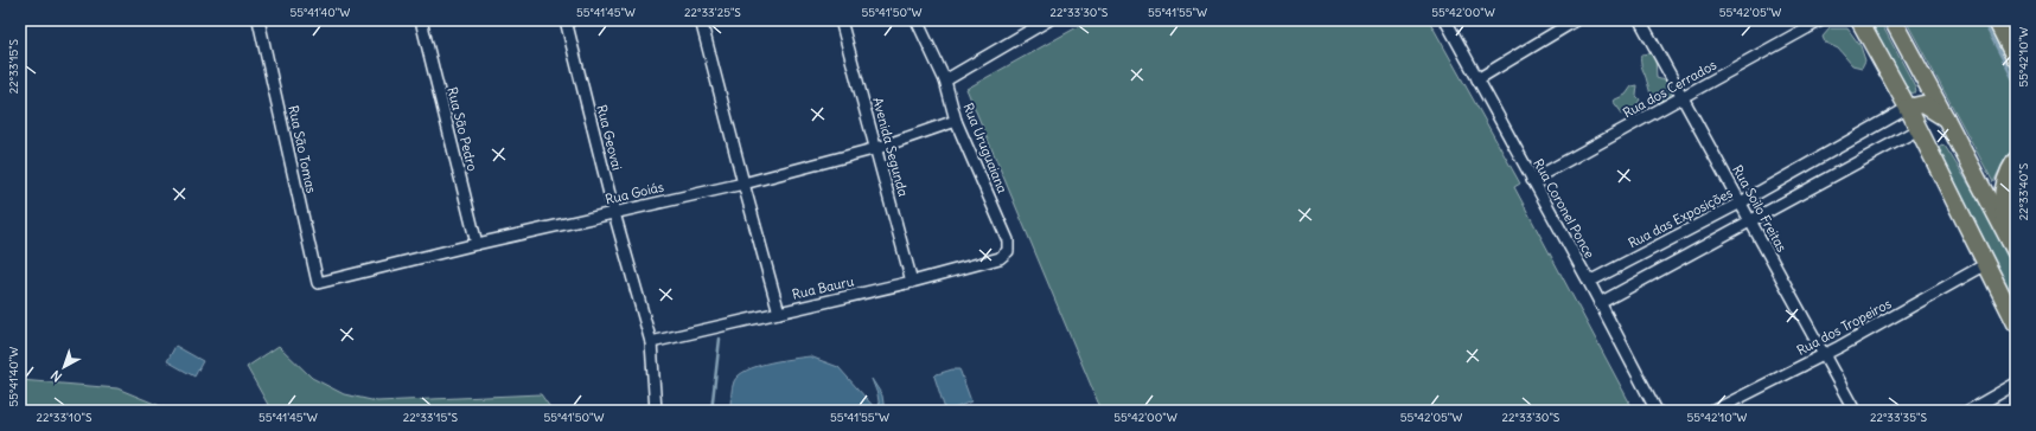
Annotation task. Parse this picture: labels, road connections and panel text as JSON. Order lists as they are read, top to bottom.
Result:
{
  "streets": {
    "street": [
      "Rua dos Cerrados",
      "Rua São Pedro",
      "Rua Geovai",
      "Avenida Segunda",
      "Rua Uruguaiana",
      "Rua São Tomas",
      "Rua Goiás",
      "Rua Coronel Ponce",
      "Rua Soilo Freitas",
      "Rua das Exposições",
      "Rua Bauru",
      "Rua dos Tropeiros"
    ]
  },
  "crossings": [
    ["Rua dos Cerrados", "Rua Coronel Ponce"],
    ["Rua dos Cerrados", "Rua Soilo Freitas"],
    ["Rua São Pedro", "Rua Goiás"],
    ["Rua Geovai", "Rua Goiás"],
    ["Rua Geovai", "Rua Bauru"],
    ["Avenida Segunda", "Rua Goiás"],
    ["Avenida Segunda", "Rua Bauru"],
    ["Rua Uruguaiana", "Rua Goiás"],
    ["Rua Uruguaiana", "Rua Bauru"],
    ["Rua São Tomas", "Rua Goiás"],
    ["Rua Coronel Ponce", "Rua das Exposições"],
    ["Rua Soilo Freitas", "Rua das Exposições"],
    ["Rua Soilo Freitas", "Rua dos Tropeiros"]
  ],
  "north": "bottom left",
  "coordinates": [
    "55°41'40\"W",
    "55°41'45\"W",
    "22°33'25\"S",
    "55°41'50\"W",
    "22°33'30\"S",
    "55°41'55\"W",
    "55°42'00\"W",
    "55°42'05\"W",
    "55°42'10\"W",
    "22°33'15\"S",
    "22°33'40\"S",
    "22°33'10\"S",
    "22°33'35\"S"
  ]
}
